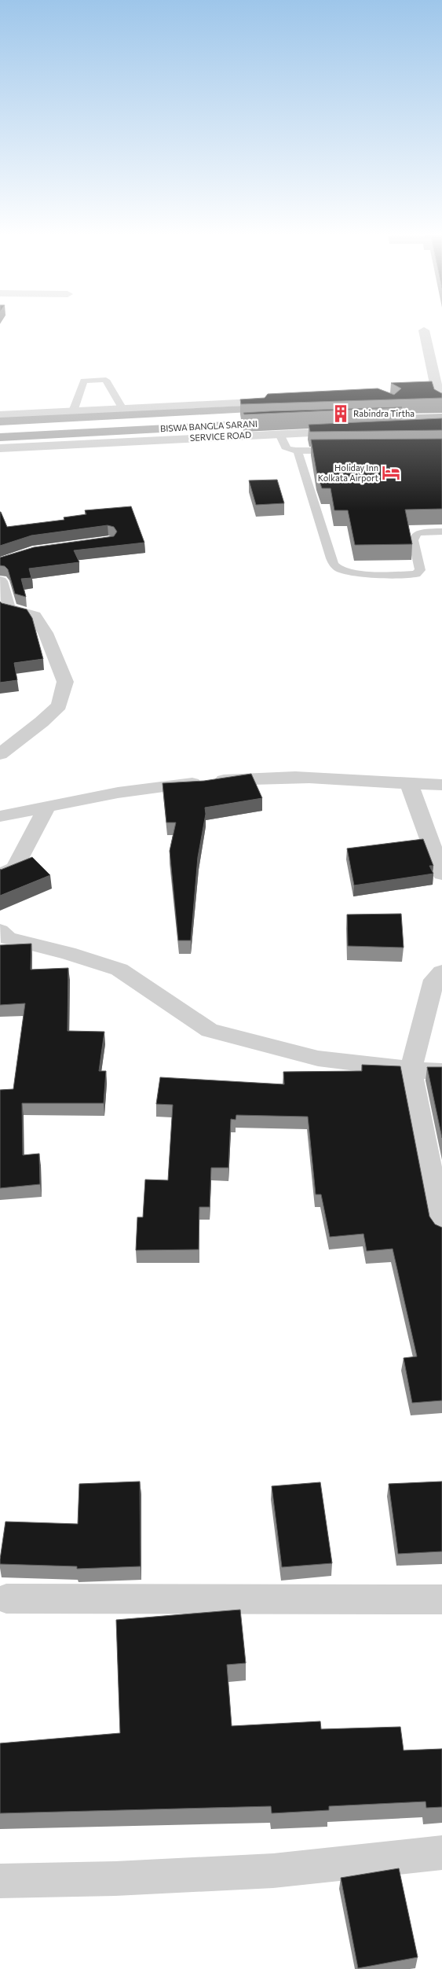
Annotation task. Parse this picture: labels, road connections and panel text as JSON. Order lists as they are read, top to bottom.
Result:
{
  "streets": {
    "main road": ["BISWA BANGLA SARANI"],
    "street": ["SERVICE ROAD"]
  },
  "crossings": [
    ["BISWA BANGLA SARANI", "SERVICE ROAD"]
  ],
  "places": {
    "building": ["Rabindra Tirtha"],
    "hotel": ["Holiday Inn Kolkata Airport"]
  }
}
